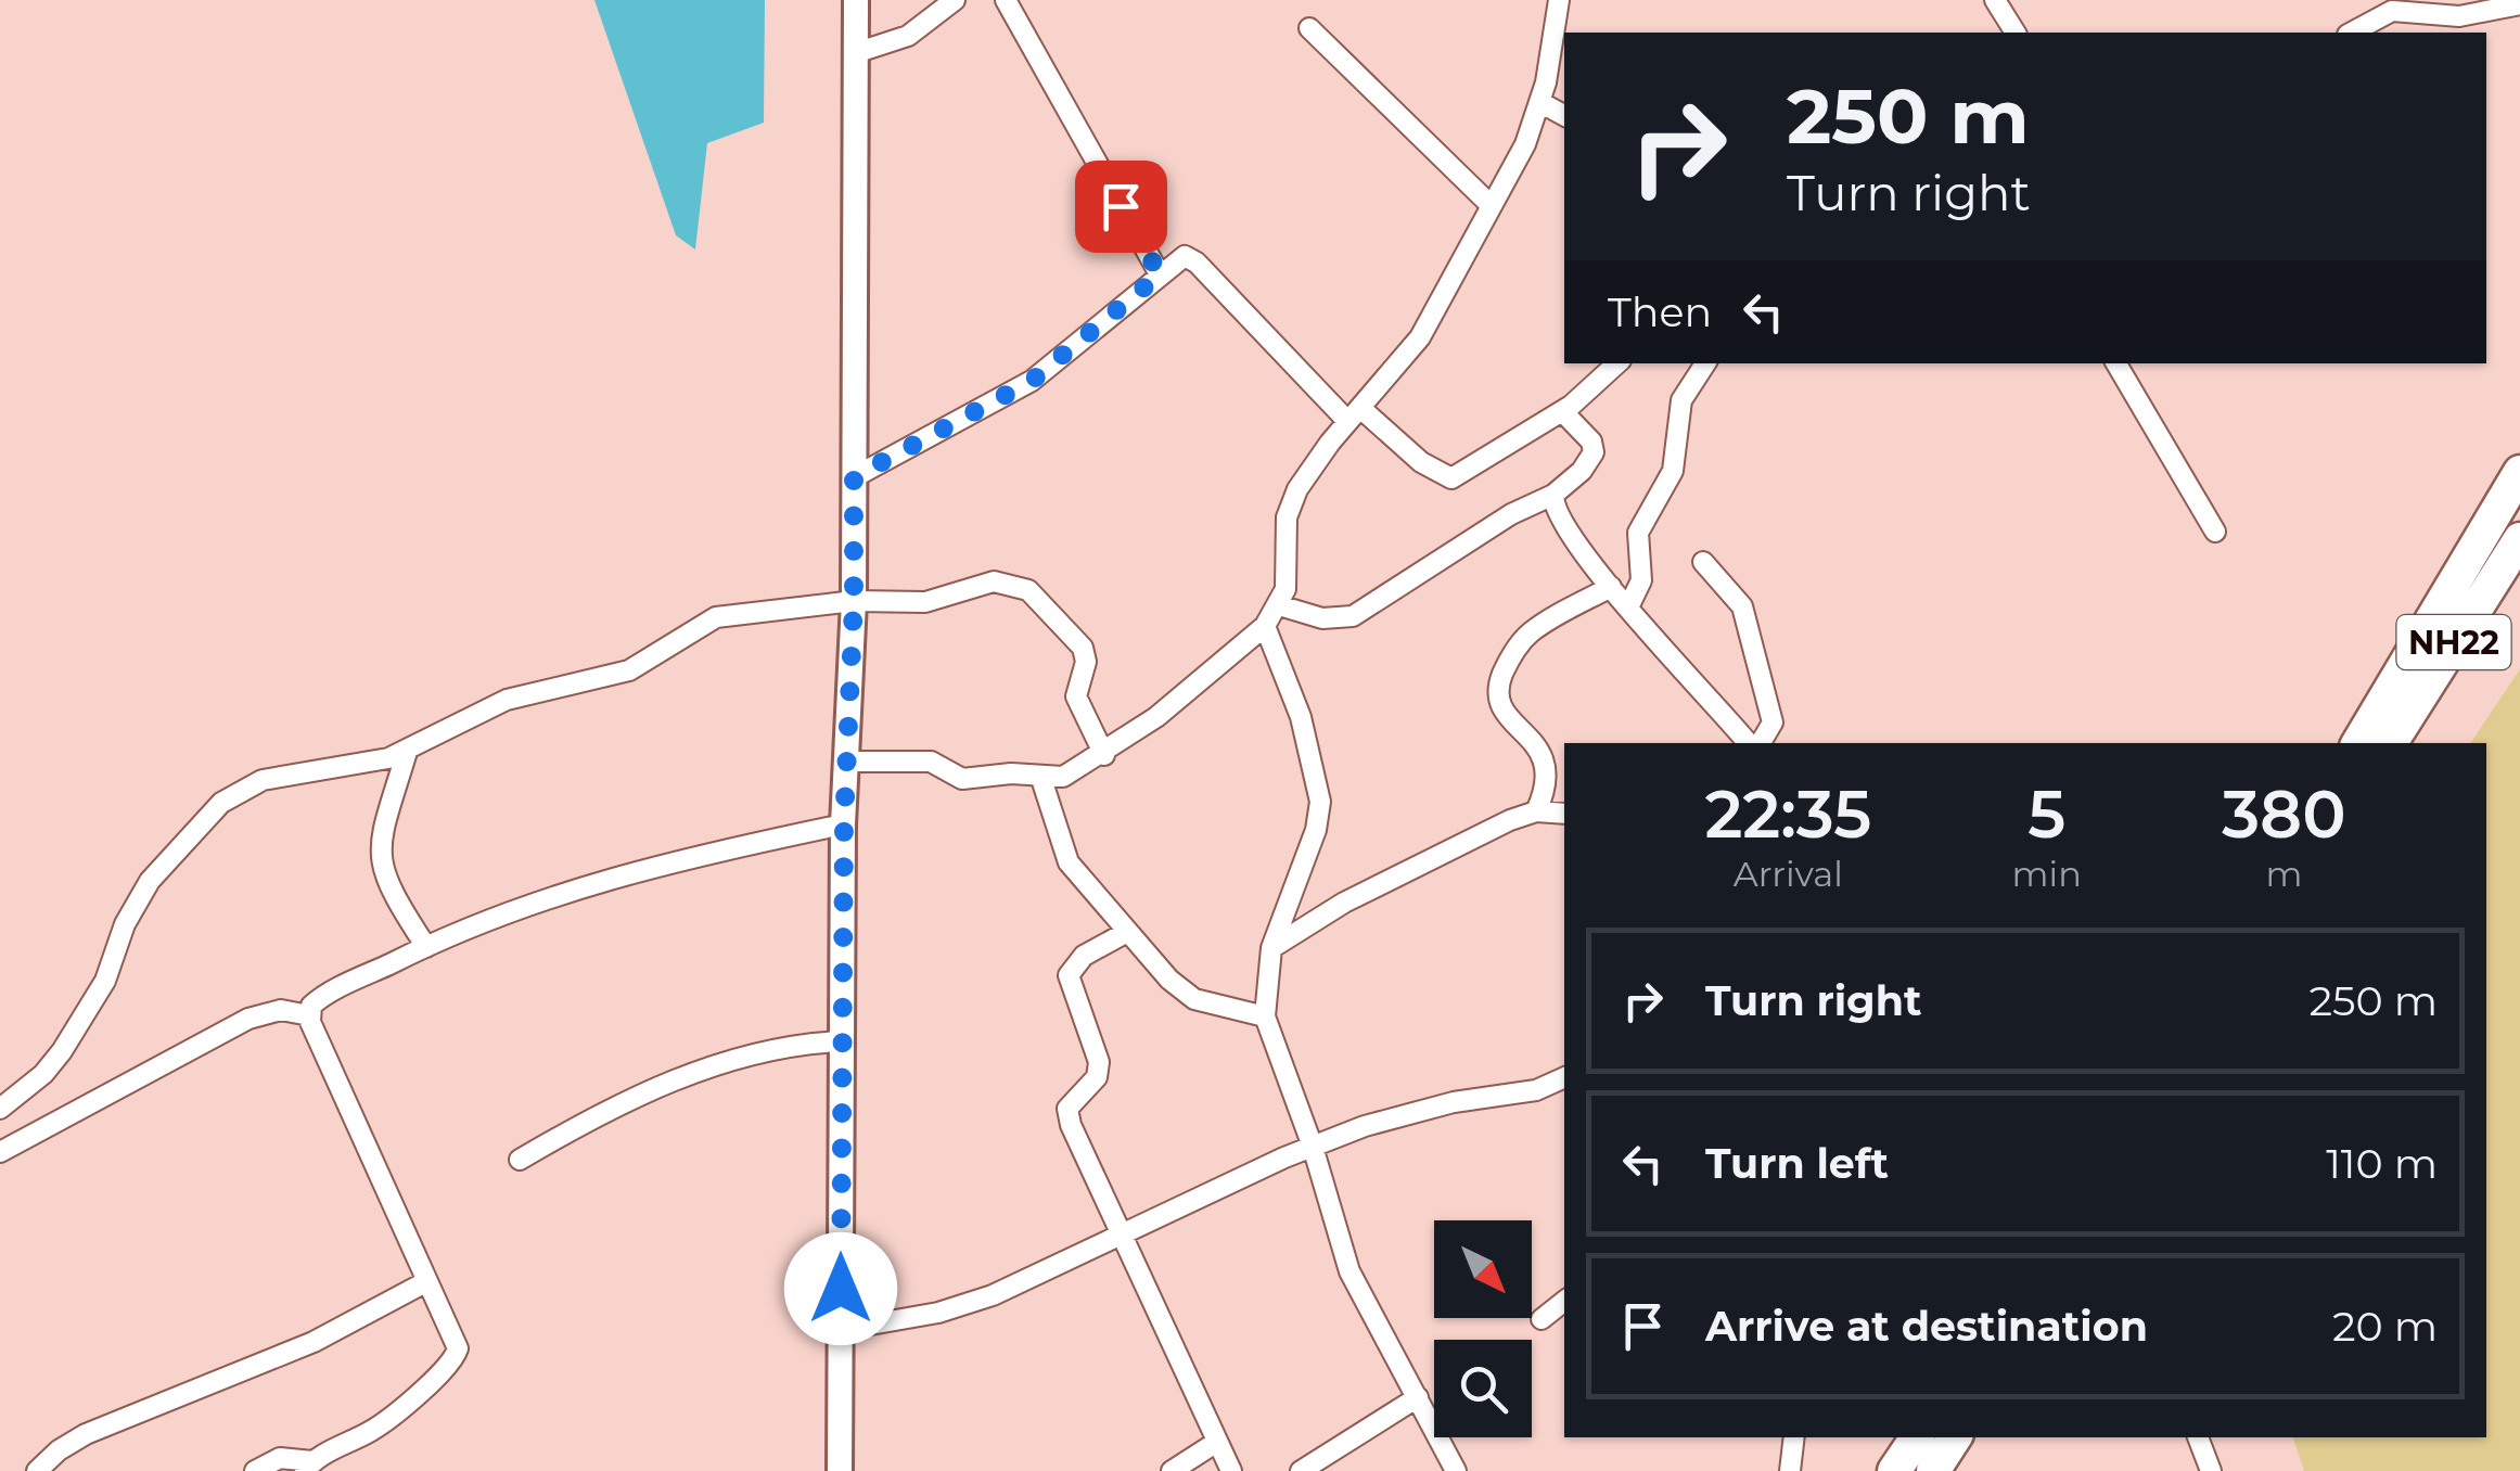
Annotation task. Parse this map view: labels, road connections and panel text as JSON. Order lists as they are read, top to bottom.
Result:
{
  "streets": {
    "main road": ["NH22"]
  },
  "north": "bottom right",
  "page": {
    "turn": ["250 m", "Turn right"],
    "then": "Then",
    "eta": [
      "22:35",
      "Arrival",
      "5",
      "min",
      "380",
      "m"
    ],
    "list": [
      {
        "name": "Turn right",
        "value": "250 m"
      },
      {
        "name": "Turn left",
        "value": "110 m"
      },
      {
        "name": "Arrive at destination",
        "value": "20 m"
      }
    ]
  }
}
